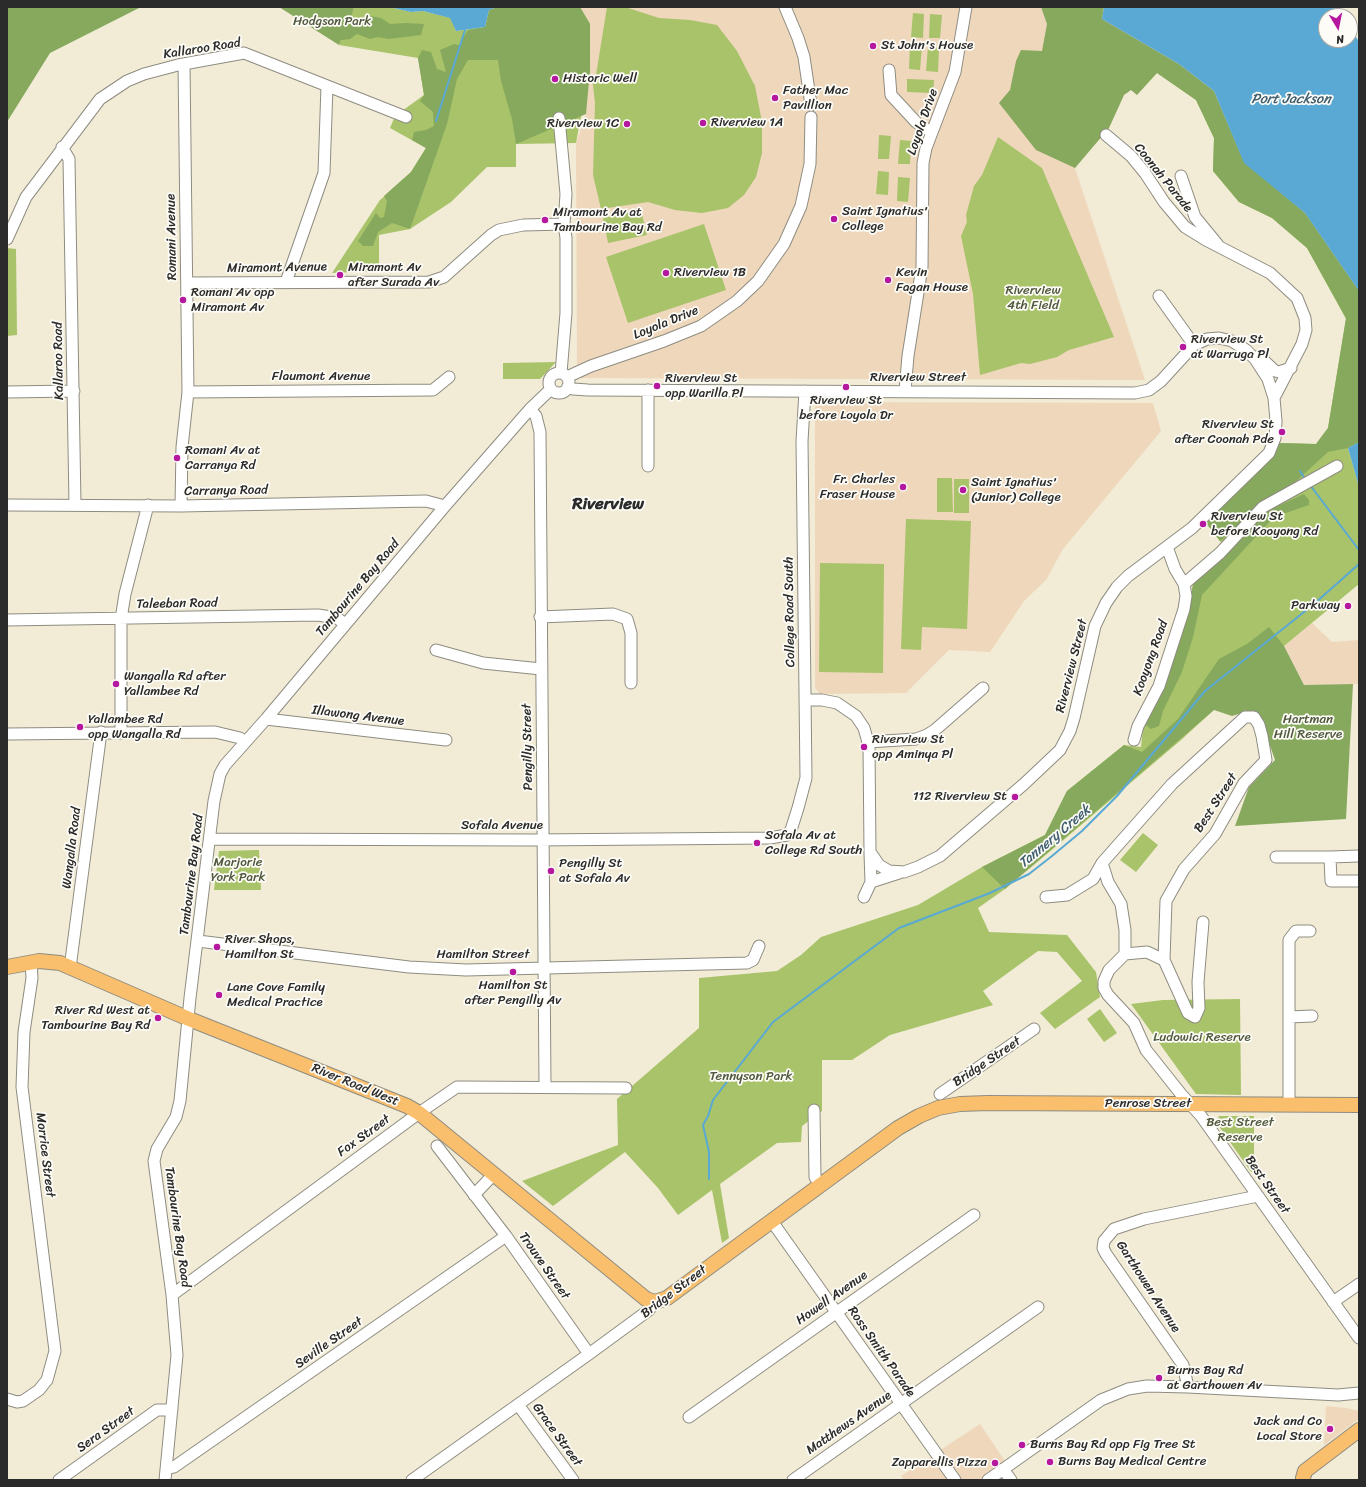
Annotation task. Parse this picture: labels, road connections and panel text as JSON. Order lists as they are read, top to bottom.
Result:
{
  "streets": {
    "main road": ["Bridge Street", "River Road West", "Penrose Street"],
    "street": [
      "Kallaroo Road",
      "Loyola Drive",
      "Coonah Parade",
      "Romani Avenue",
      "Miramont Avenue",
      "Flaumont Avenue",
      "Riverview Street",
      "Carranya Road",
      "Tambourine Bay Road",
      "Taleeban Road",
      "College Road South",
      "Kooyong Road",
      "Illawong Avenue",
      "Pengilly Street",
      "Best Street",
      "Sofala Avenue",
      "Wangalla Road",
      "Hamilton Street",
      "Fox Street",
      "Morrice Street",
      "Trouve Street",
      "Garthowen Avenue",
      "Howell Avenue",
      "Seville Street",
      "Ross Smith Parade",
      "Matthews Avenue",
      "Sera Street",
      "Grace Street"
    ]
  },
  "crossings": [
    ["Kallaroo Road", "Romani Avenue"],
    ["Kallaroo Road", "Carranya Road"],
    ["Loyola Drive", "Riverview Street"],
    ["Loyola Drive", "Tambourine Bay Road"],
    ["Coonah Parade", "Riverview Street"],
    ["Romani Avenue", "Miramont Avenue"],
    ["Romani Avenue", "Flaumont Avenue"],
    ["Romani Avenue", "Carranya Road"],
    ["Riverview Street", "Tambourine Bay Road"],
    ["Riverview Street", "College Road South"],
    ["Riverview Street", "Kooyong Road"],
    ["Carranya Road", "Tambourine Bay Road"],
    ["Tambourine Bay Road", "Taleeban Road"],
    ["Tambourine Bay Road", "Illawong Avenue"],
    ["Tambourine Bay Road", "Pengilly Street"],
    ["Tambourine Bay Road", "Sofala Avenue"],
    ["Tambourine Bay Road", "Hamilton Street"],
    ["Tambourine Bay Road", "River Road West"],
    ["Tambourine Bay Road", "Fox Street"],
    ["Tambourine Bay Road", "Seville Street"],
    ["Tambourine Bay Road", "Sera Street"],
    ["College Road South", "Sofala Avenue"],
    ["Pengilly Street", "Sofala Avenue"],
    ["Pengilly Street", "Hamilton Street"],
    ["Pengilly Street", "Fox Street"],
    ["Best Street", "Penrose Street"],
    ["Best Street", "Garthowen Avenue"],
    ["Wangalla Road", "River Road West"],
    ["Bridge Street", "River Road West"],
    ["Bridge Street", "Penrose Street"],
    ["Bridge Street", "Trouve Street"],
    ["Bridge Street", "Ross Smith Parade"],
    ["Bridge Street", "Grace Street"],
    ["River Road West", "Fox Street"],
    ["River Road West", "Morrice Street"],
    ["Trouve Street", "Seville Street"],
    ["Howell Avenue", "Ross Smith Parade"],
    ["Ross Smith Parade", "Matthews Avenue"]
  ],
  "districts": ["Riverview"],
  "water": ["Port Jackson", "Tannery Creek"],
  "parks": [
    "Hodgson Park",
    "Riverview 4th Field",
    "Hartman Hill Reserve",
    "Marjorie York Park",
    "Ludowici Reserve",
    "Tennyson Park",
    "Best Street Reserve"
  ],
  "places": [
    "St John's House",
    "Historic Well",
    "Father Mac Pavillion",
    "Riverview 1A",
    "Riverview 1C",
    "Saint Ignatius' College",
    "Miramont Av at Tambourine Bay Rd",
    "Riverview 1B",
    "Miramont Av after Surada Av",
    "Kevin Fagan House",
    "Romani Av opp Miramont Av",
    "Riverview St at Warruga Pl",
    "Riverview St opp Warilla Pl",
    "Riverview St before Loyola Dr",
    "Riverview St after Coonah Pde",
    "Romani Av at Carranya Rd",
    "Fr. Charles Fraser House",
    "Saint Ignatius' (Junior) College",
    "Riverview St before Kooyong Rd",
    "Parkway",
    "Wangalla Rd after Yallambee Rd",
    "Yallambee Rd opp Wangalla Rd",
    "Riverview St opp Aminya Pl",
    "112 Riverview St",
    "Sofala Av at College Rd South",
    "Pengilly St at Sofala Av",
    "River Shops, Hamilton St",
    "Hamilton St after Pengilly Av",
    "Lane Cove Family Medical Practice",
    "River Rd West at Tambourine Bay Rd",
    "Burns Bay Rd at Garthowen Av",
    "Jack and Co Local Store",
    "Burns Bay Rd opp Fig Tree St",
    "Burns Bay Medical Centre",
    "Zapparellis Pizza"
  ],
  "north": "bottom"
}
